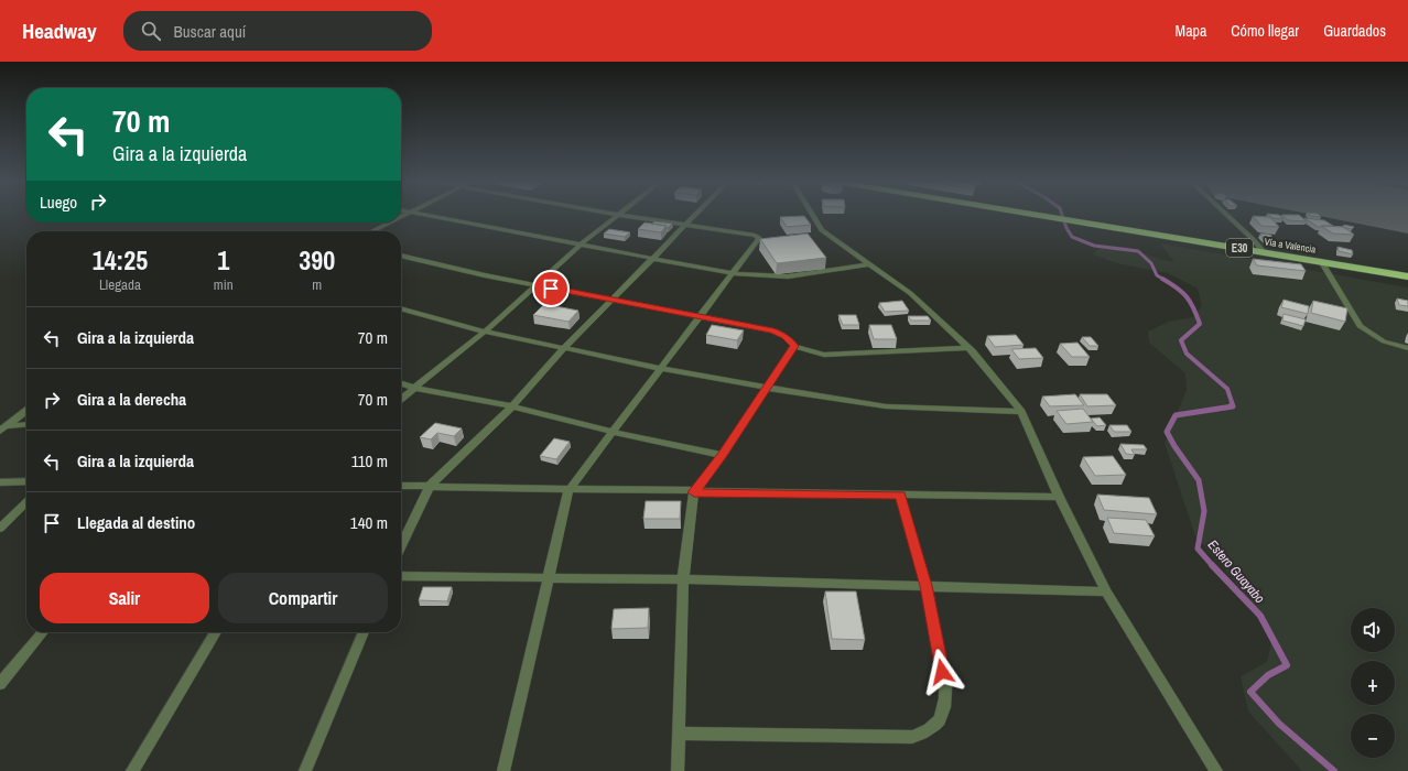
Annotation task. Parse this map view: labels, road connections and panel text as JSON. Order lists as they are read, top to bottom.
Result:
{
  "streets": {
    "highway": ["Vía a Valencia", "E30"]
  },
  "water": ["Estero Guayabo"],
  "page": {
    "header": "Headway",
    "search": "Buscar aquí",
    "nav": ["Mapa", "Cómo llegar", "Guardados"],
    "turn": ["70 m", "Gira a la izquierda"],
    "then": "Luego",
    "eta": [
      "14:25",
      "Llegada",
      "1",
      "min",
      "390",
      "m"
    ],
    "list": [
      {
        "name": "Gira a la izquierda",
        "value": "70 m"
      },
      {
        "name": "Gira a la derecha",
        "value": "70 m"
      },
      {
        "name": "Gira a la izquierda",
        "value": "110 m"
      },
      {
        "name": "Llegada al destino",
        "value": "140 m"
      }
    ],
    "buttons": ["Salir", "Compartir"],
    "map_buttons": ["+", "−"]
  }
}
